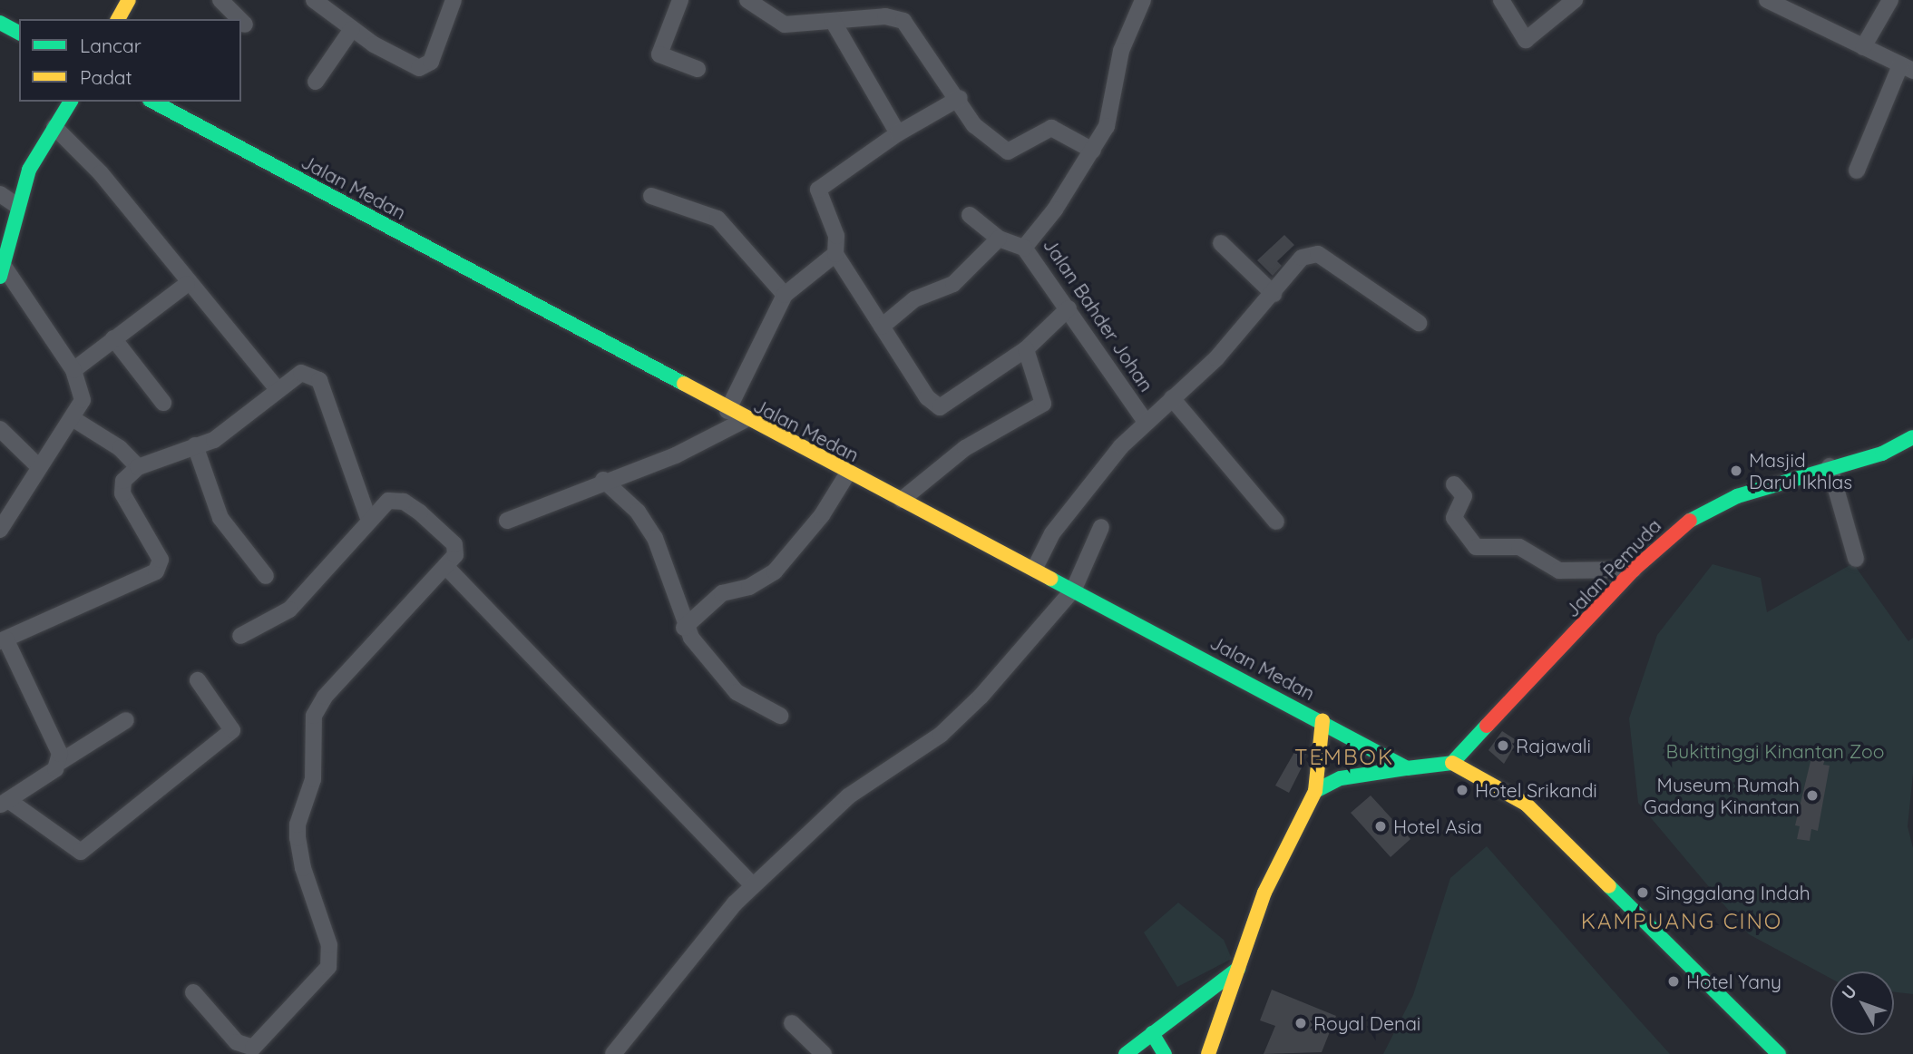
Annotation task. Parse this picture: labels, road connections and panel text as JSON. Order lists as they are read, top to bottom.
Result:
{
  "streets": {
    "main road": ["Jalan Medan", "Jalan Pemuda"],
    "street": ["Jalan Bahder Johan"]
  },
  "crossings": [
    ["Jalan Medan", "Jalan Bahder Johan"]
  ],
  "districts": ["TEMBOK", "KAMPUANG CINO"],
  "parks": ["Bukittinggi Kinantan Zoo"],
  "places": [
    "Masjid Darul Ikhlas",
    "Rajawali",
    "Hotel Srikandi",
    "Museum Rumah Gadang Kinantan",
    "Hotel Asia",
    "Singgalang Indah",
    "Hotel Yany",
    "Royal Denai"
  ],
  "legend": ["Lancar", "Padat"],
  "north": "top left"
}
